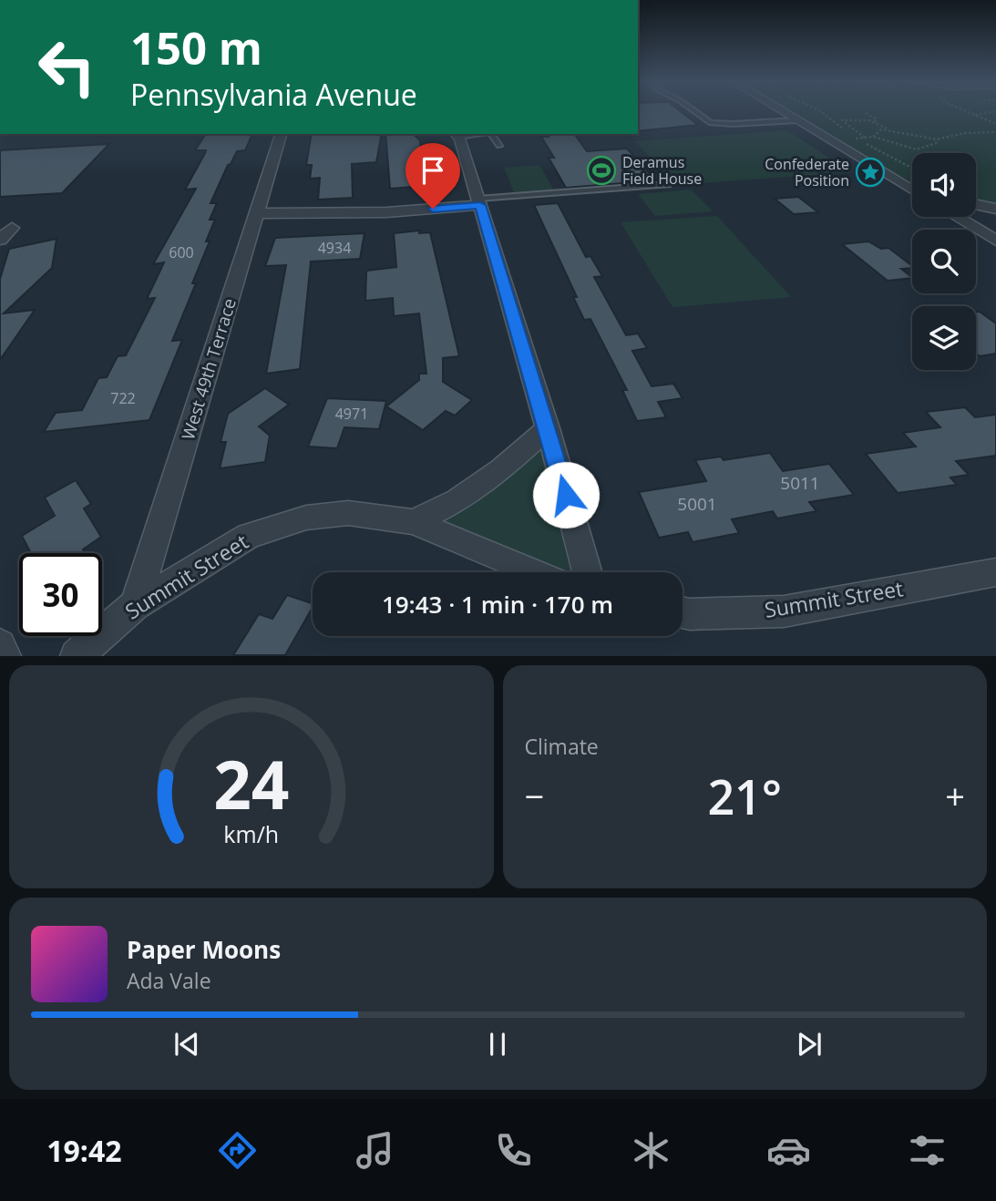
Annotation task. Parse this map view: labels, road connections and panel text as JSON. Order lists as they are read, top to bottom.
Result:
{
  "streets": {
    "street": ["West 49th Terrace", "Summit Street"]
  },
  "crossings": [
    ["West 49th Terrace", "Summit Street"]
  ],
  "places": {
    "sports": ["Deramus Field House"],
    "place": ["Confederate Position"]
  },
  "house_numbers": [
    "4934",
    "600",
    "722",
    "4971",
    "5011",
    "5001"
  ],
  "page": {
    "turn": ["150 m", "Pennsylvania Avenue"],
    "limit": "30",
    "trip": "19:43 · 1 min · 170 m",
    "tile": "Climate",
    "heat": ["−", "21°", "+"],
    "song": ["Paper Moons", "Ada Vale"],
    "tabs": "19:42",
    "gauge": ["24", "km/h"]
  }
}
